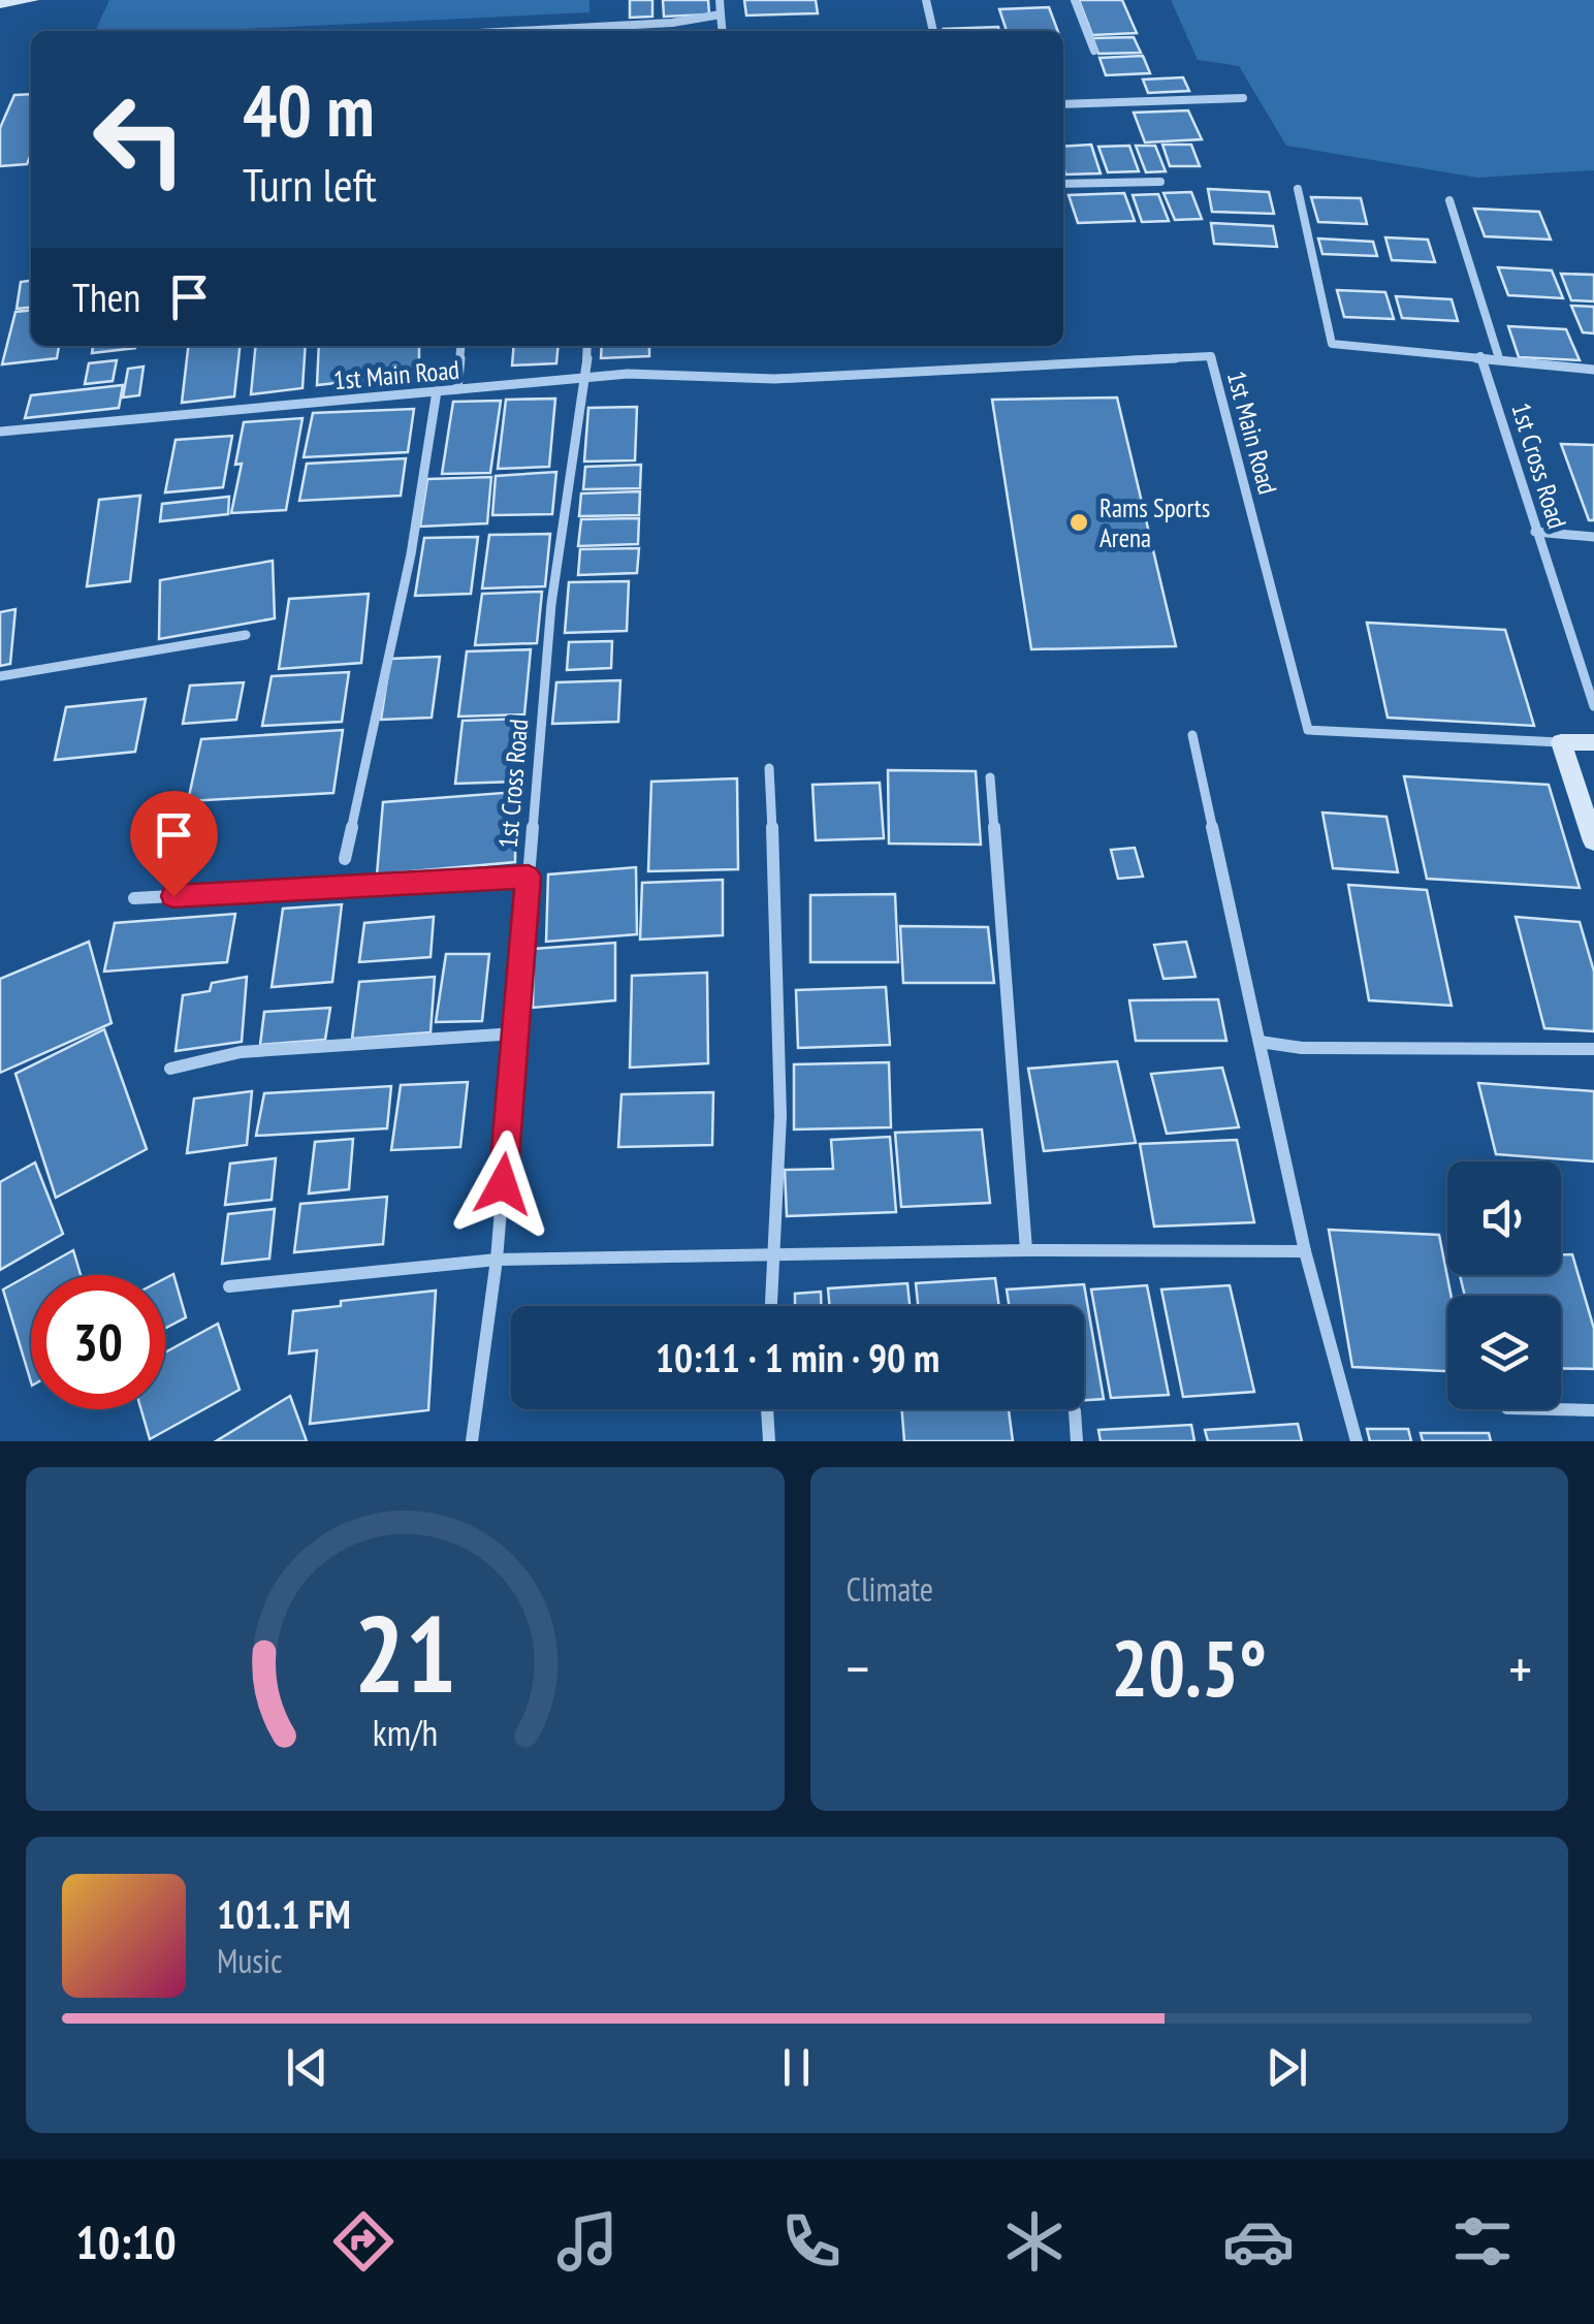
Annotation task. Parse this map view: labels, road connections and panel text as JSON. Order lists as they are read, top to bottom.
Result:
{
  "streets": {
    "street": ["1st Main Road", "1st Cross Road"]
  },
  "crossings": [
    ["1st Main Road", "1st Cross Road"]
  ],
  "places": ["Rams Sports Arena"],
  "page": {
    "turn": ["40 m", "Turn left"],
    "then": "Then",
    "limit": "30",
    "trip": "10:11 · 1 min · 90 m",
    "tile": "Climate",
    "heat": ["−", "20.5°", "+"],
    "song": ["101.1 FM", "Music"],
    "tabs": "10:10",
    "gauge": ["21", "km/h"]
  }
}
